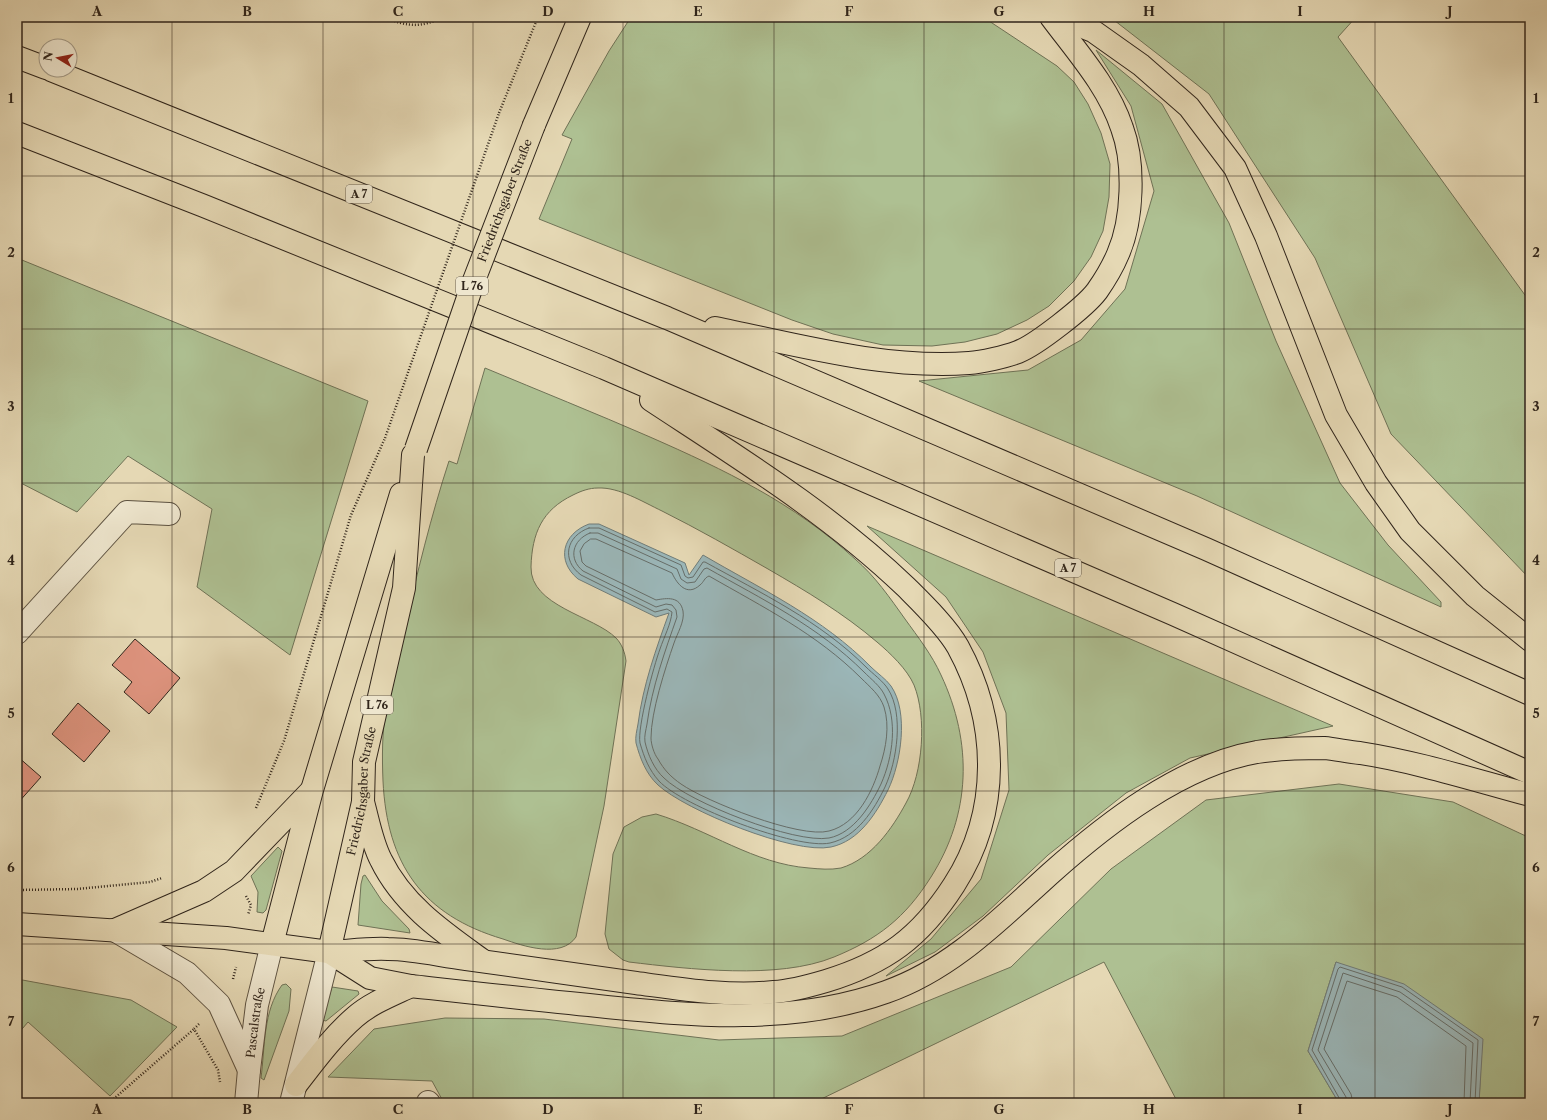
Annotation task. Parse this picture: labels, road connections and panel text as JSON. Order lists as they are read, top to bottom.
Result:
{
  "streets": {
    "main road": ["A 7", "Friedrichsgaber Straße", "L 76"],
    "street": ["Pascalstraße"]
  },
  "crossings": [
    ["Friedrichsgaber Straße", "Pascalstraße"]
  ],
  "north": "left",
  "grid": {
    "columns": [
      "A",
      "B",
      "C",
      "D",
      "E",
      "F",
      "G",
      "H",
      "I",
      "J"
    ],
    "rows": [
      "1",
      "2",
      "3",
      "4",
      "5",
      "6",
      "7"
    ]
  }
}
